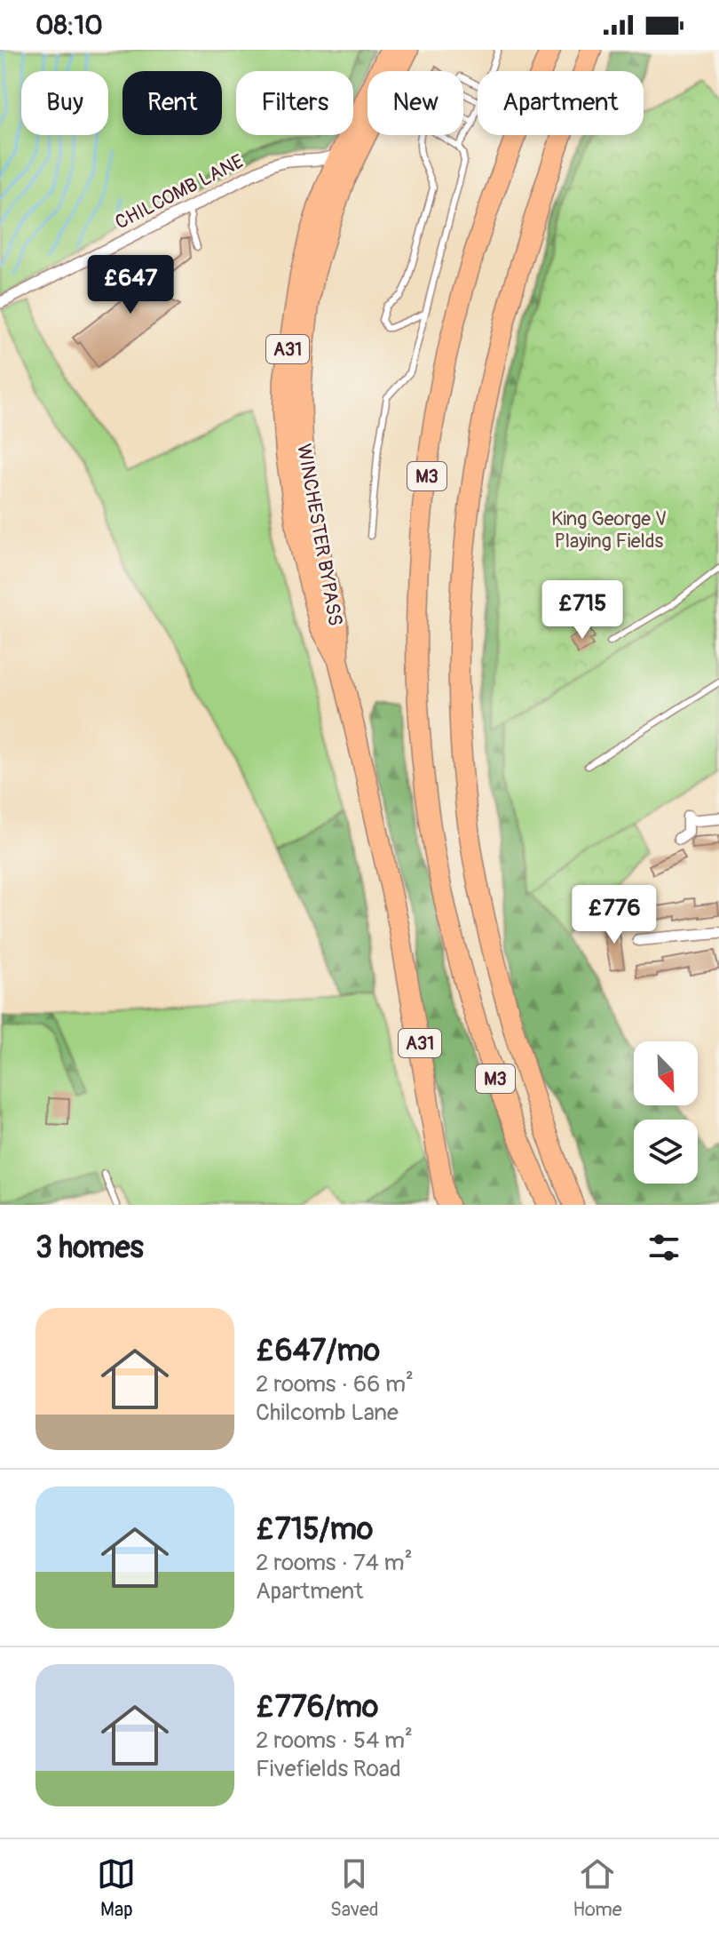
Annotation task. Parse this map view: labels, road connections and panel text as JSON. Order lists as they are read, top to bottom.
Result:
{
  "streets": {
    "highway": ["A31", "M3", "WINCHESTER BYPASS"],
    "street": ["CHILCOMB LANE"]
  },
  "crossings": [
    ["CHILCOMB LANE", "WINCHESTER BYPASS"],
    ["A31", "WINCHESTER BYPASS"]
  ],
  "parks": ["King George V Playing Fields"],
  "north": "bottom right",
  "page": {
    "status": "08:10",
    "chip": [
      "Buy",
      "Rent",
      "Filters",
      "New",
      "Apartment"
    ],
    "price": ["£647", "£715", "£776"],
    "heading": "3 homes",
    "list": [
      {
        "name": "£647/mo",
        "note": "2 rooms · 66 m² · Chilcomb Lane"
      },
      {
        "name": "£715/mo",
        "note": "2 rooms · 74 m² · Apartment"
      },
      {
        "name": "£776/mo",
        "note": "2 rooms · 54 m² · Fivefields Road"
      }
    ],
    "tabs": ["Map", "Saved", "Home"]
  }
}
